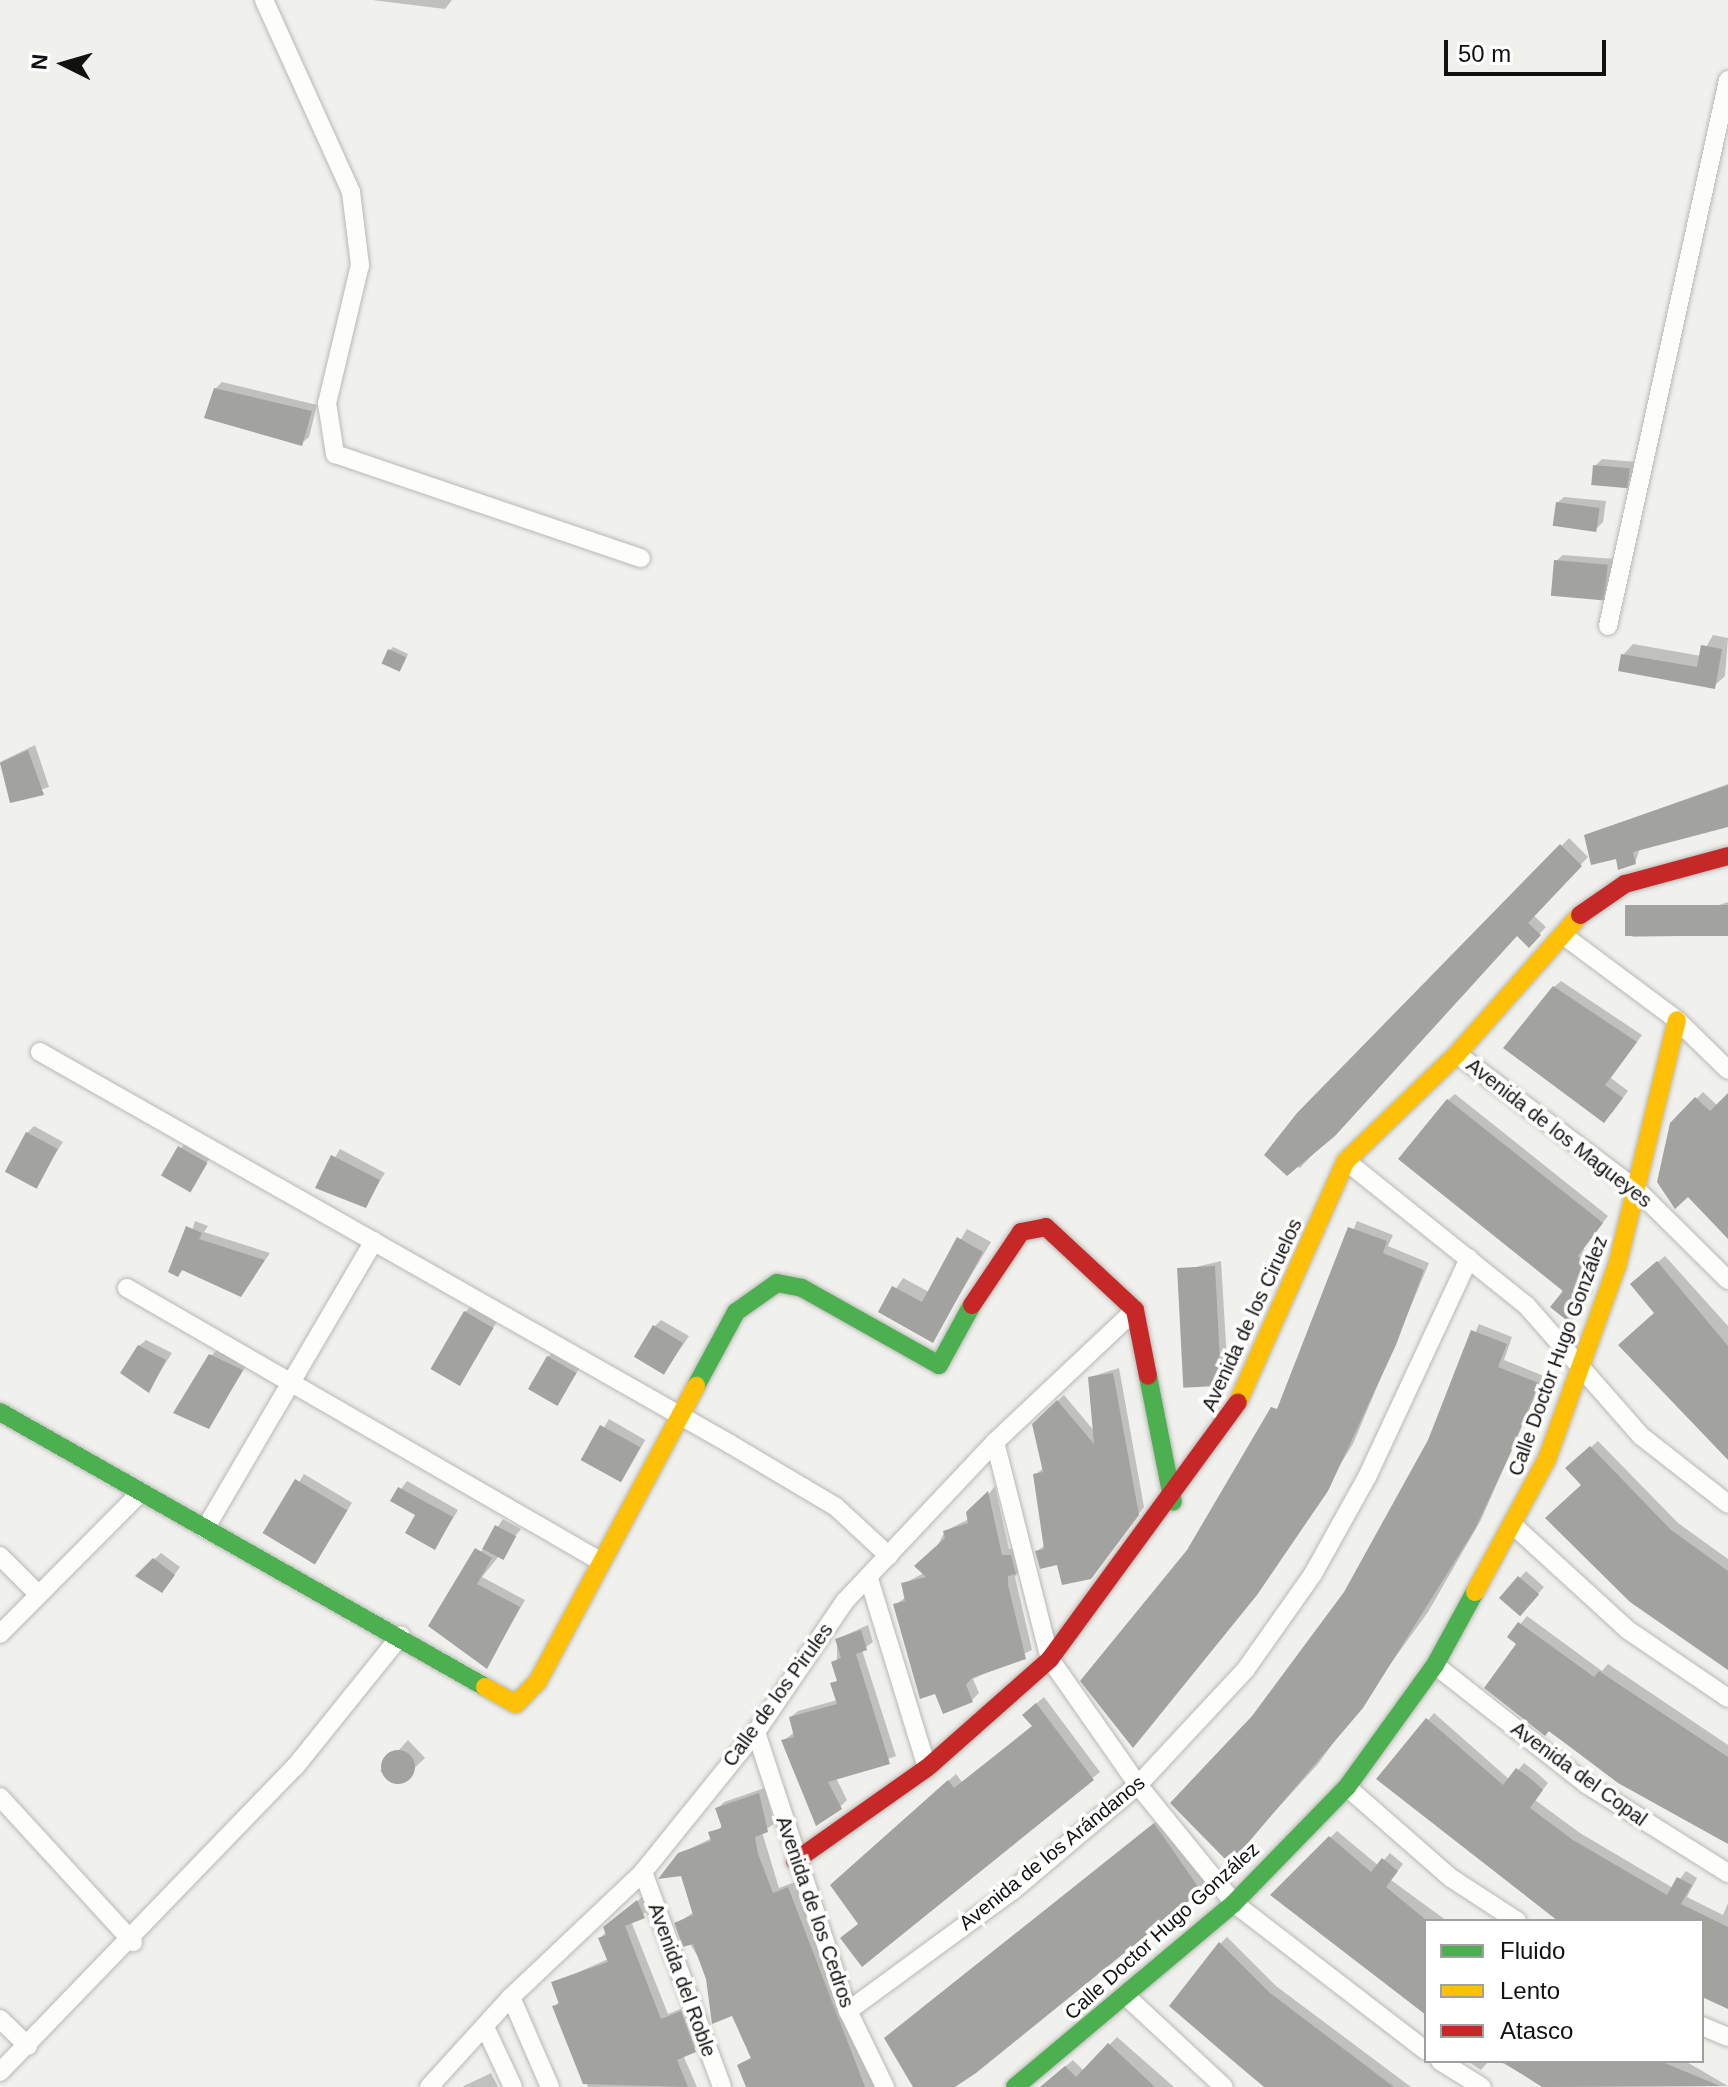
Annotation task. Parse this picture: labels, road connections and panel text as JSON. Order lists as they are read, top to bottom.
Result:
{
  "streets": {
    "street": [
      "Avenida de los Magueyes",
      "Avenida de los Ciruelos",
      "Calle Doctor Hugo González",
      "Calle de los Pirules",
      "Avenida del Copal",
      "Avenida de los Arándanos",
      "Avenida de los Cedros",
      "Avenida del Roble"
    ]
  },
  "crossings": [
    ["Avenida de los Magueyes", "Avenida de los Ciruelos"],
    ["Avenida de los Magueyes", "Calle Doctor Hugo González"],
    ["Avenida de los Ciruelos", "Avenida de los Cedros"],
    ["Calle Doctor Hugo González", "Avenida del Copal"],
    ["Calle de los Pirules", "Avenida de los Cedros"],
    ["Calle de los Pirules", "Avenida del Roble"],
    ["Avenida de los Arándanos", "Avenida de los Cedros"]
  ],
  "legend": ["Fluido", "Lento", "Atasco"],
  "scale_bar": "50 m",
  "north": "left"
}
